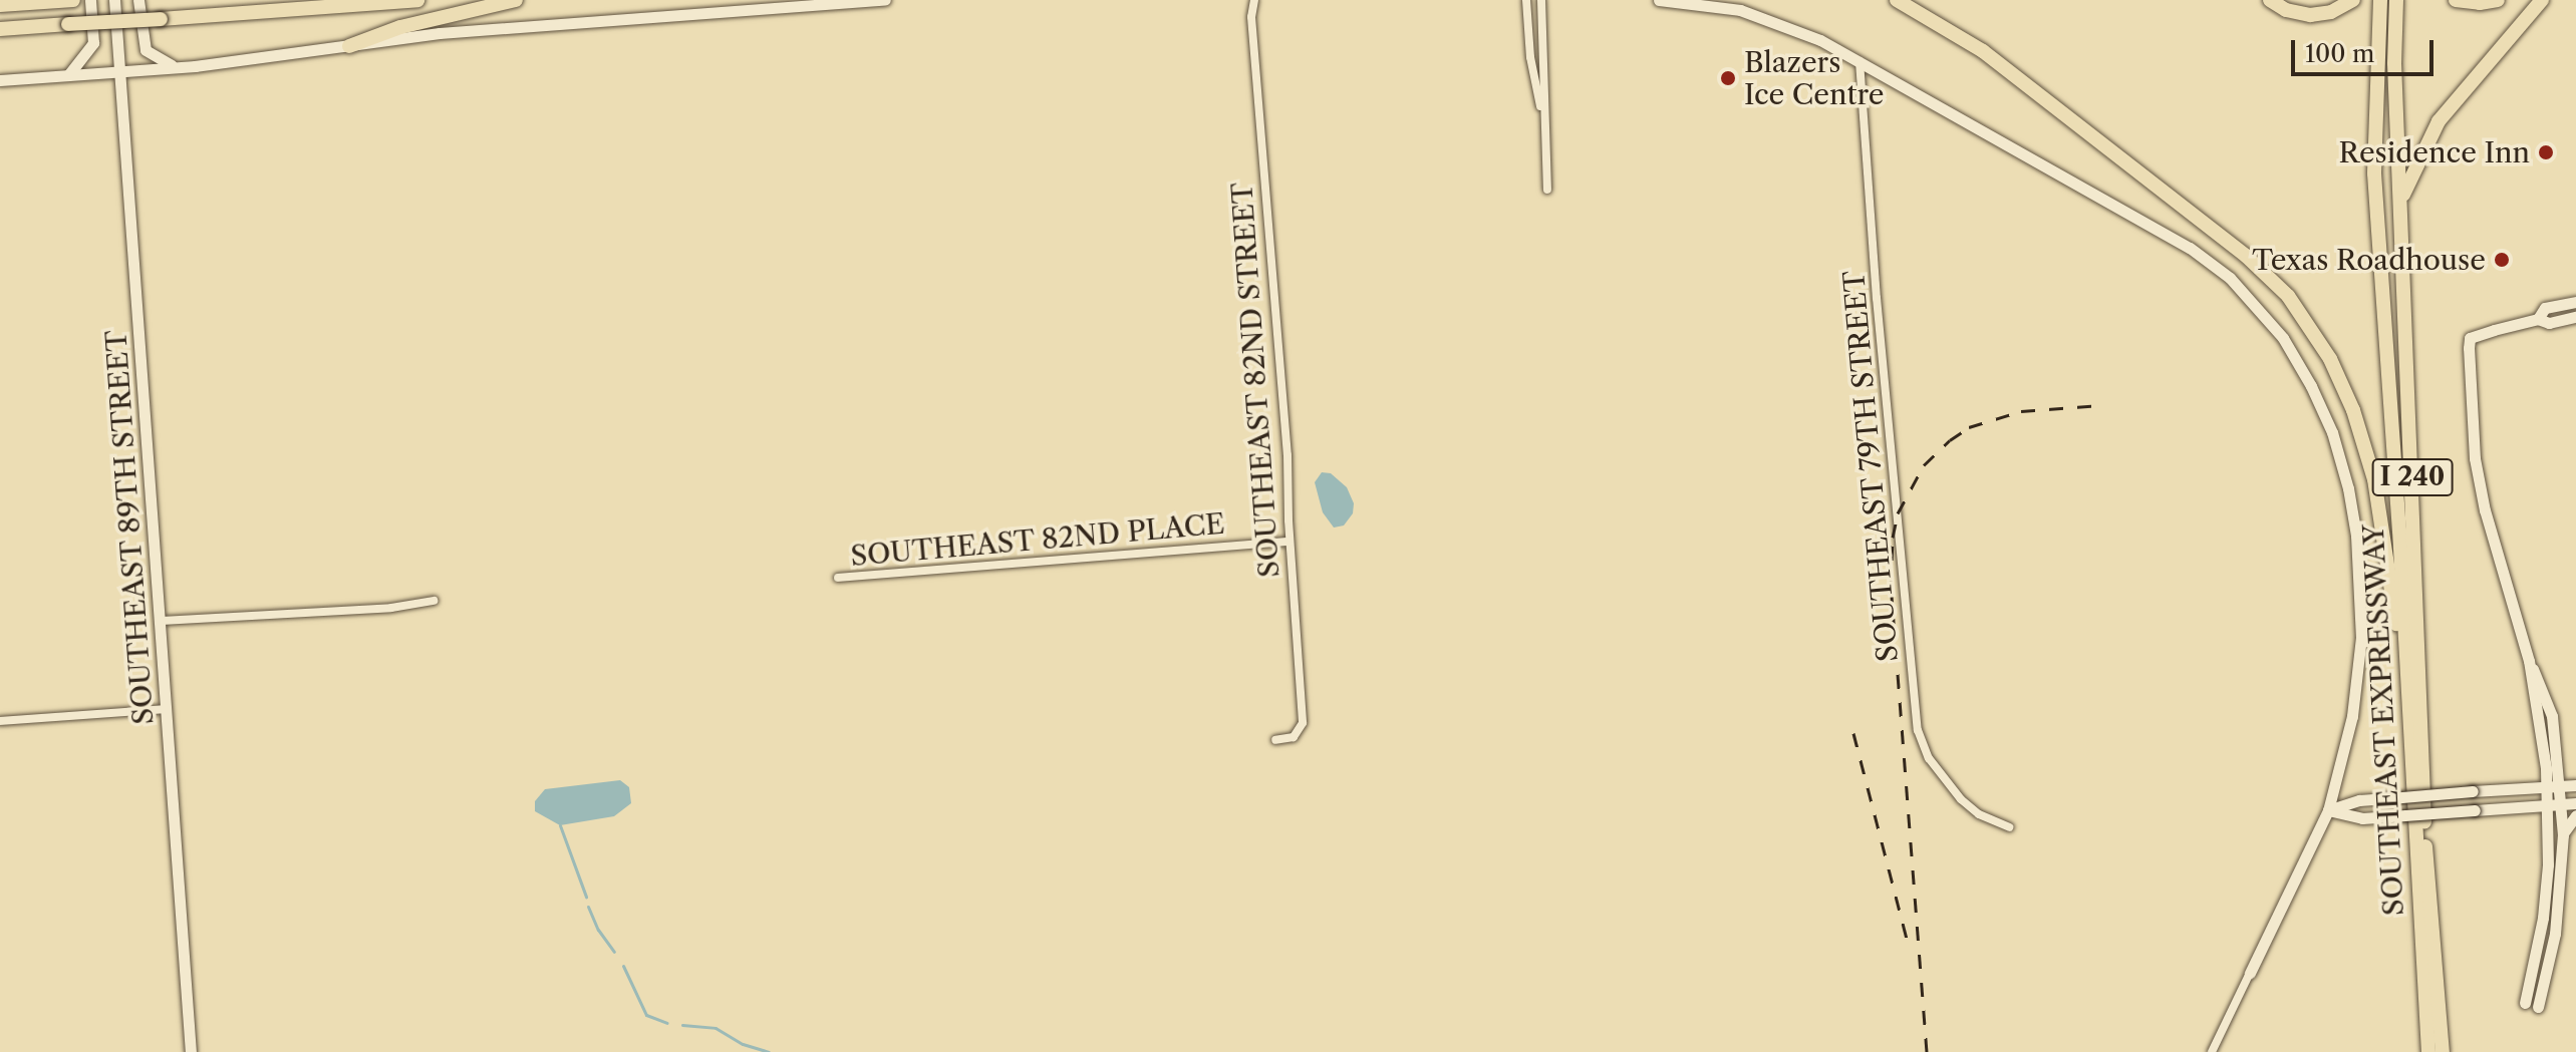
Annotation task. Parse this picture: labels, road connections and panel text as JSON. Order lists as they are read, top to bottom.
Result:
{
  "streets": {
    "highway": ["I 240", "SOUTHEAST EXPRESSWAY"],
    "street": [
      "SOUTHEAST 82ND STREET",
      "SOUTHEAST 79TH STREET",
      "SOUTHEAST 89TH STREET",
      "SOUTHEAST 82ND PLACE"
    ]
  },
  "crossings": [
    ["SOUTHEAST 82ND STREET", "SOUTHEAST 82ND PLACE"]
  ],
  "places": ["Blazers Ice Centre", "Residence Inn", "Texas Roadhouse"],
  "scale_bar": "100 m"
}
